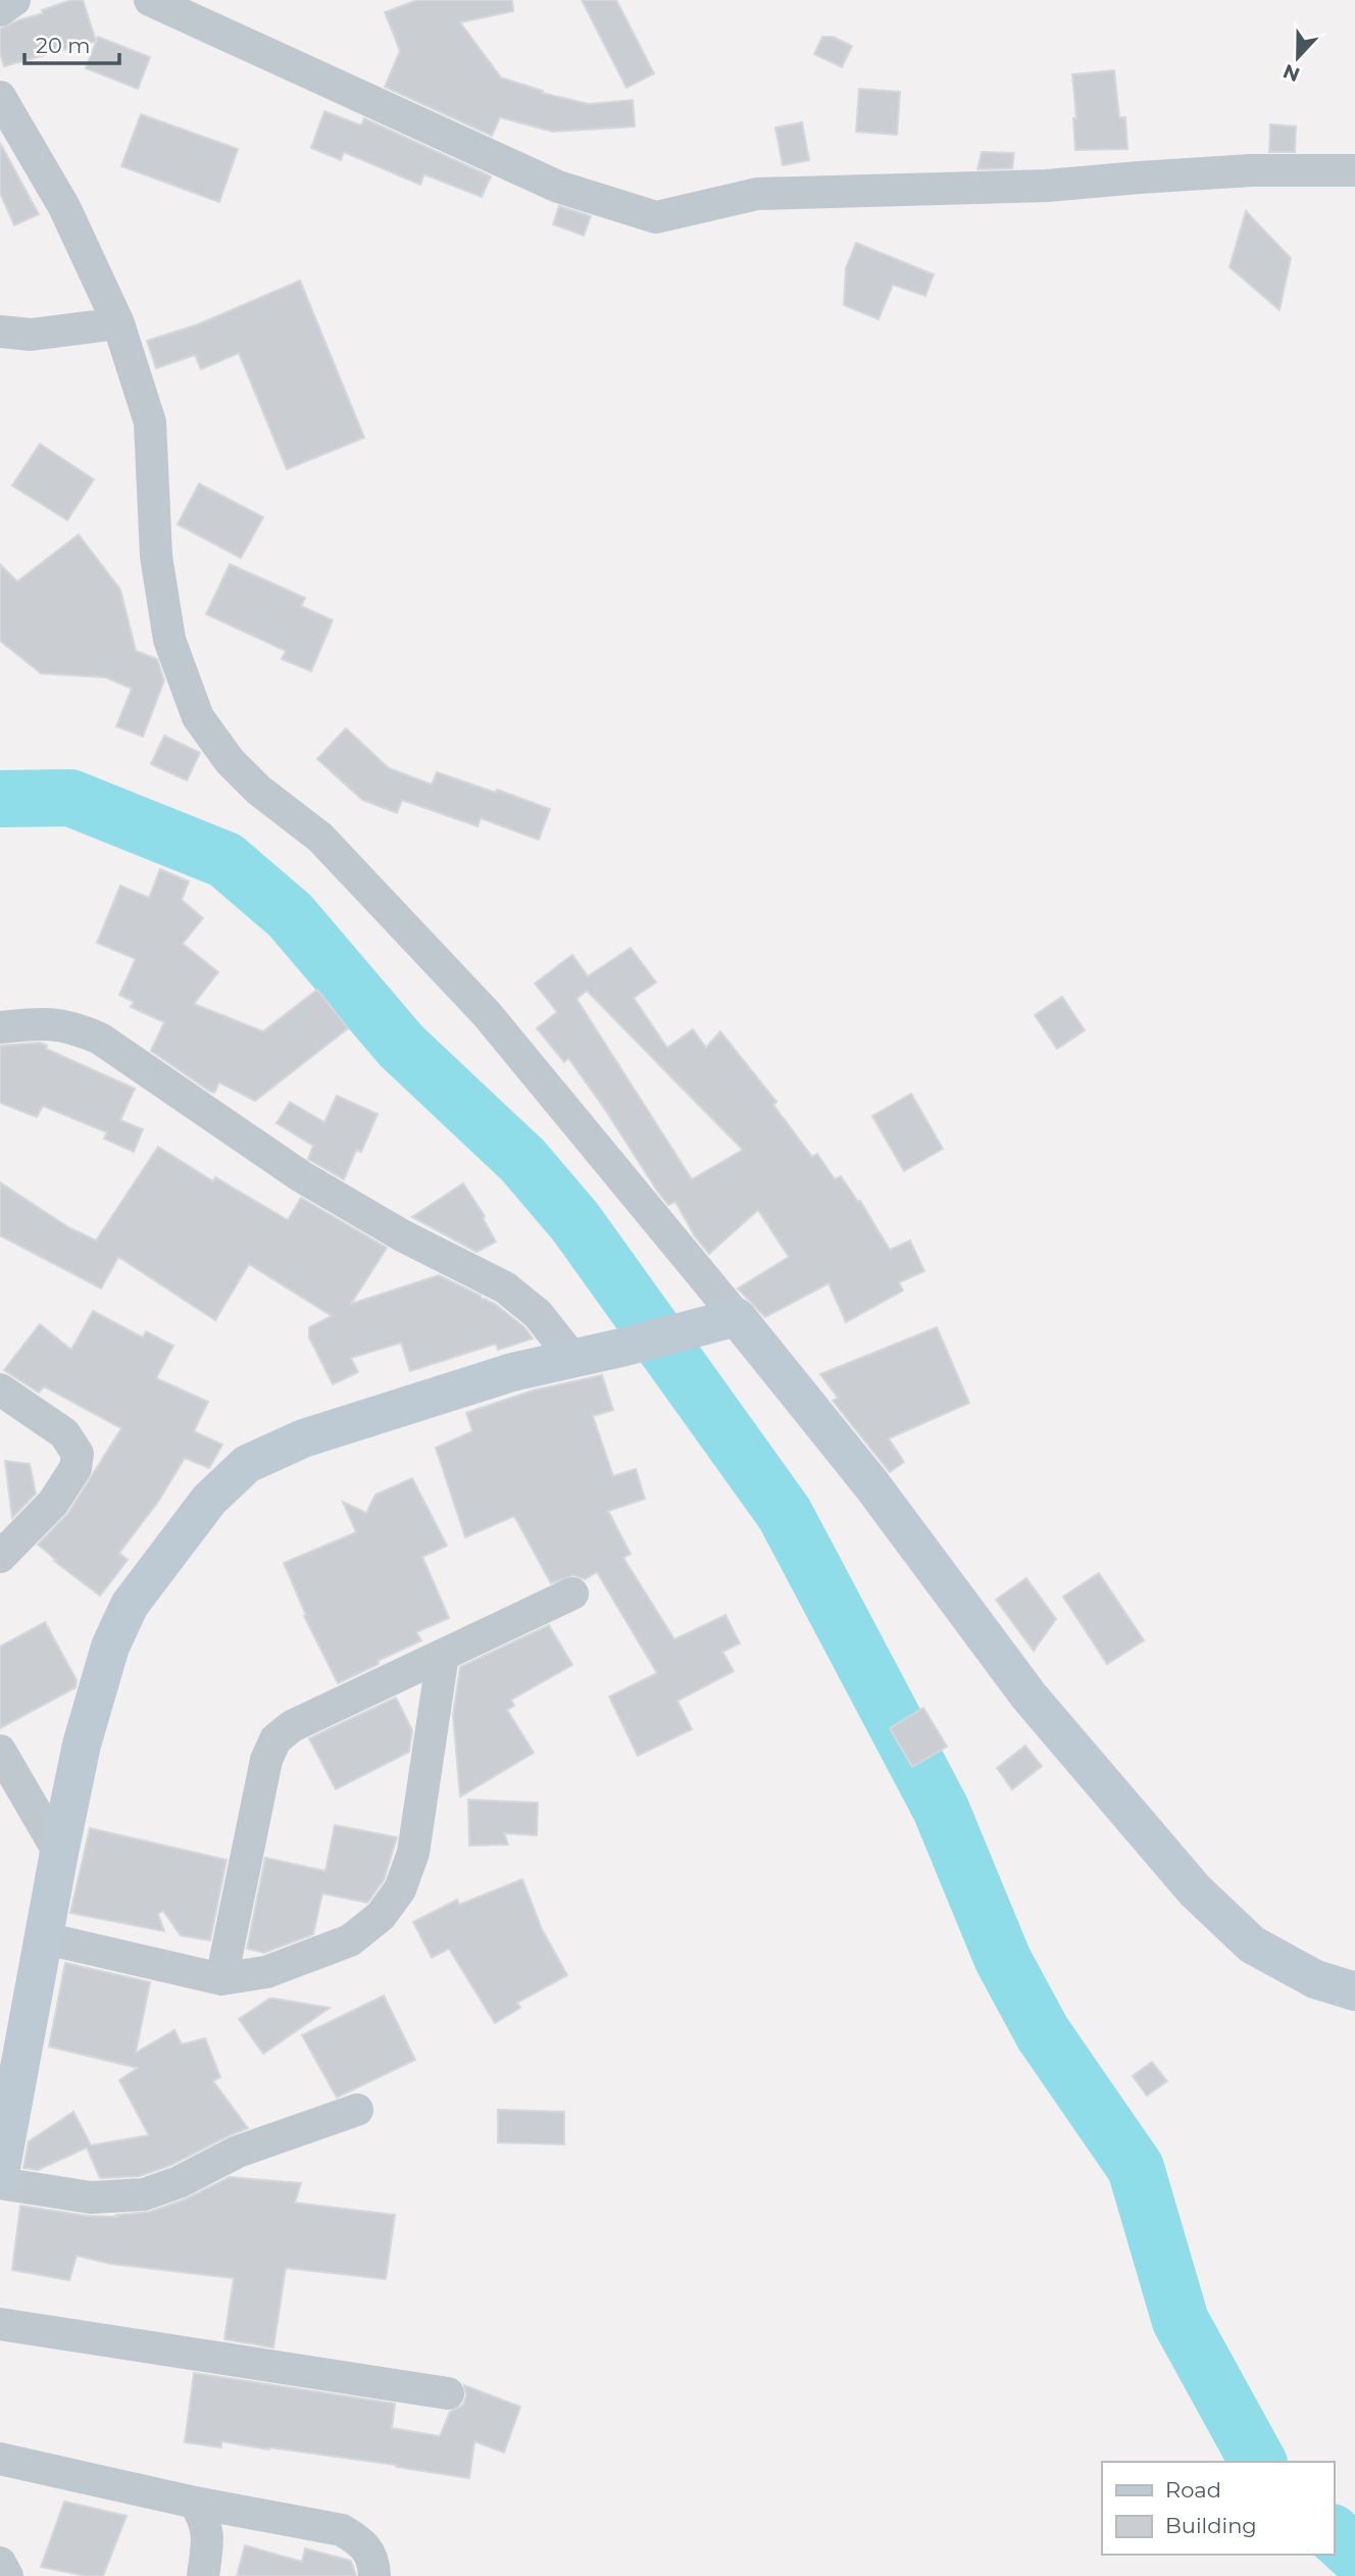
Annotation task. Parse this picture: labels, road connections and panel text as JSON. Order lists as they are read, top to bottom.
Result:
{
  "legend": ["Road", "Building"],
  "scale_bar": "20 m",
  "north": "bottom"
}
